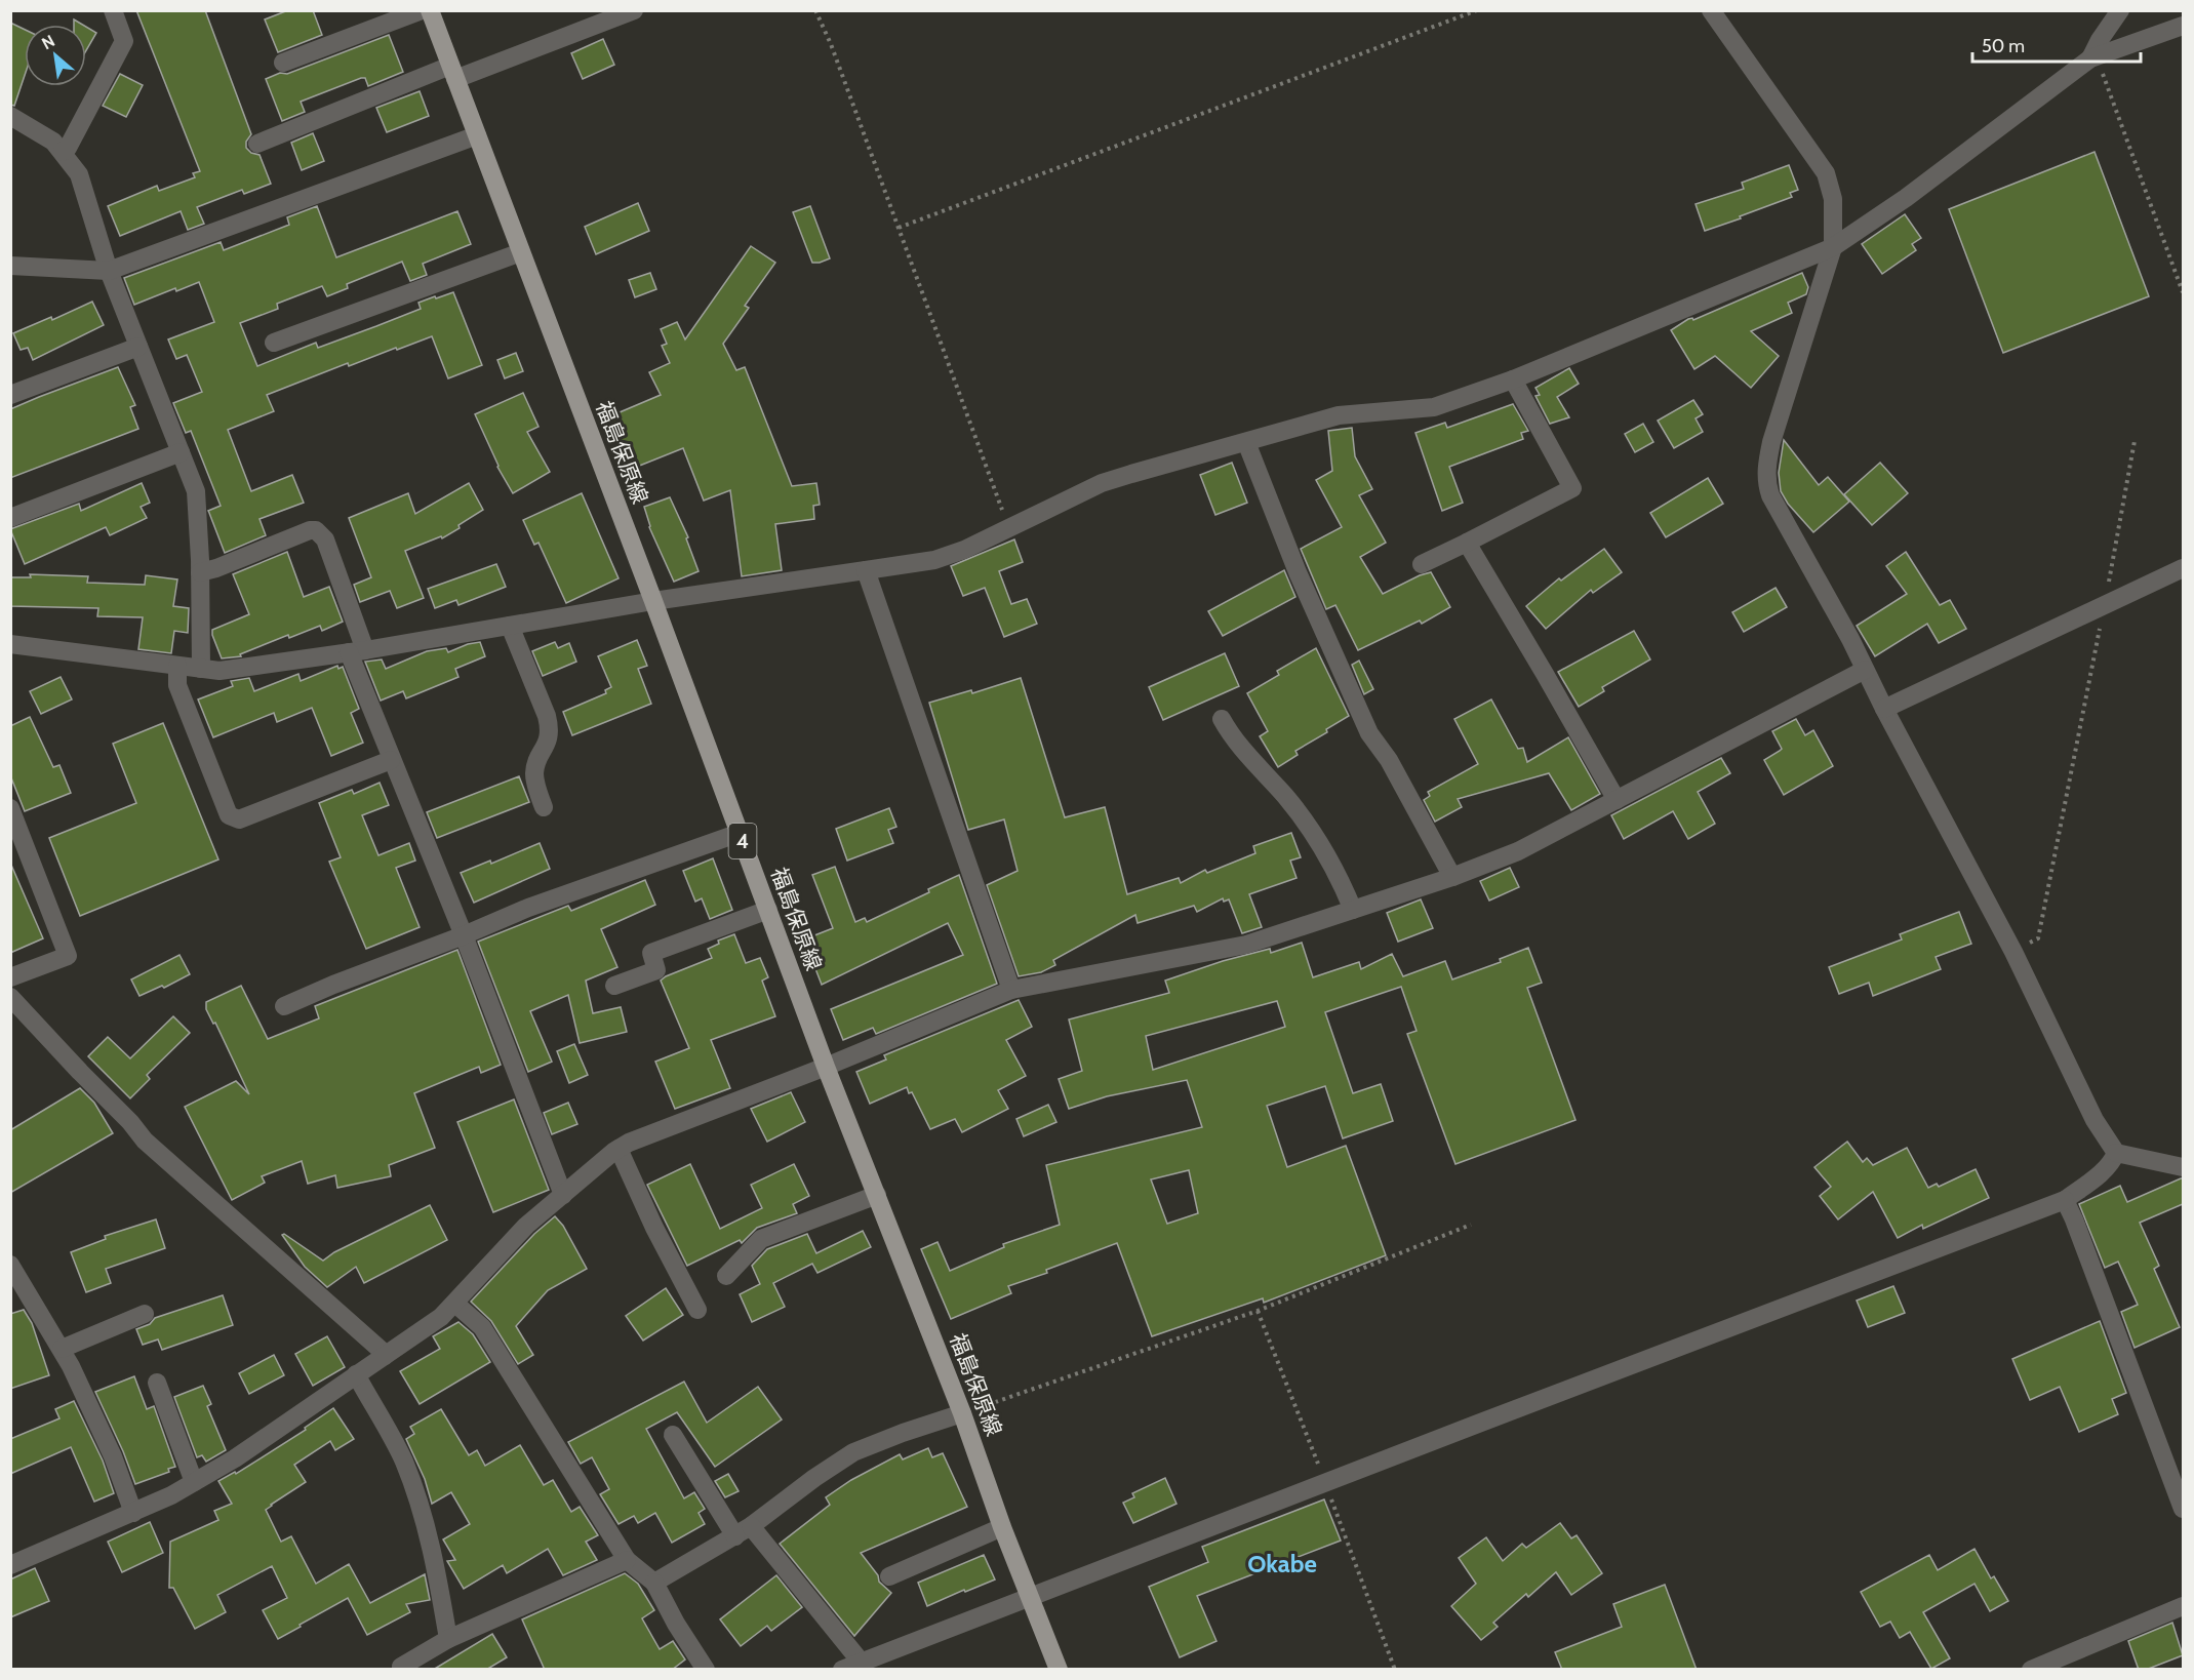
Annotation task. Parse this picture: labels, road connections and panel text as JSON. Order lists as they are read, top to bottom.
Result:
{
  "streets": {
    "main road": ["福島保原線", "4"]
  },
  "districts": ["Okabe"],
  "scale_bar": "50 m",
  "north": "top left"
}
